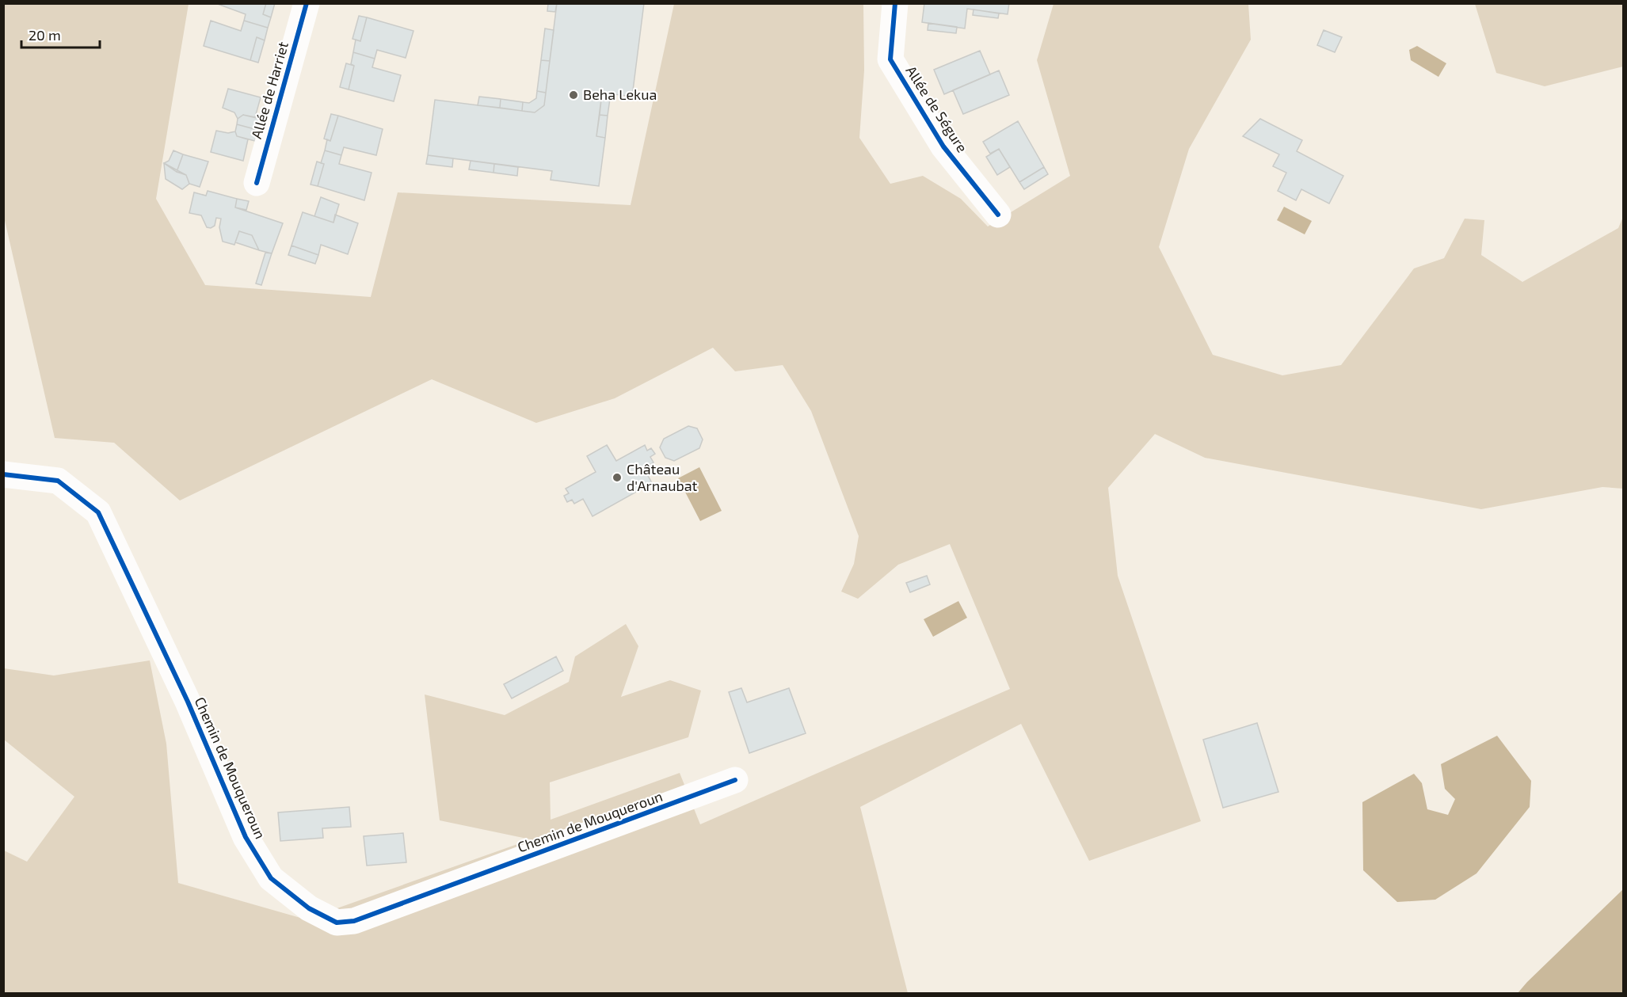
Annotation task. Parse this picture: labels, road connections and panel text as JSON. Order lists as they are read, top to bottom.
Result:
{
  "streets": {
    "street": ["Allée de Harriet", "Allée de Ségure", "Chemin de Mouqueroun"]
  },
  "places": ["Beha Lekua", "Château d'Arnaubat"],
  "scale_bar": "20 m"
}
